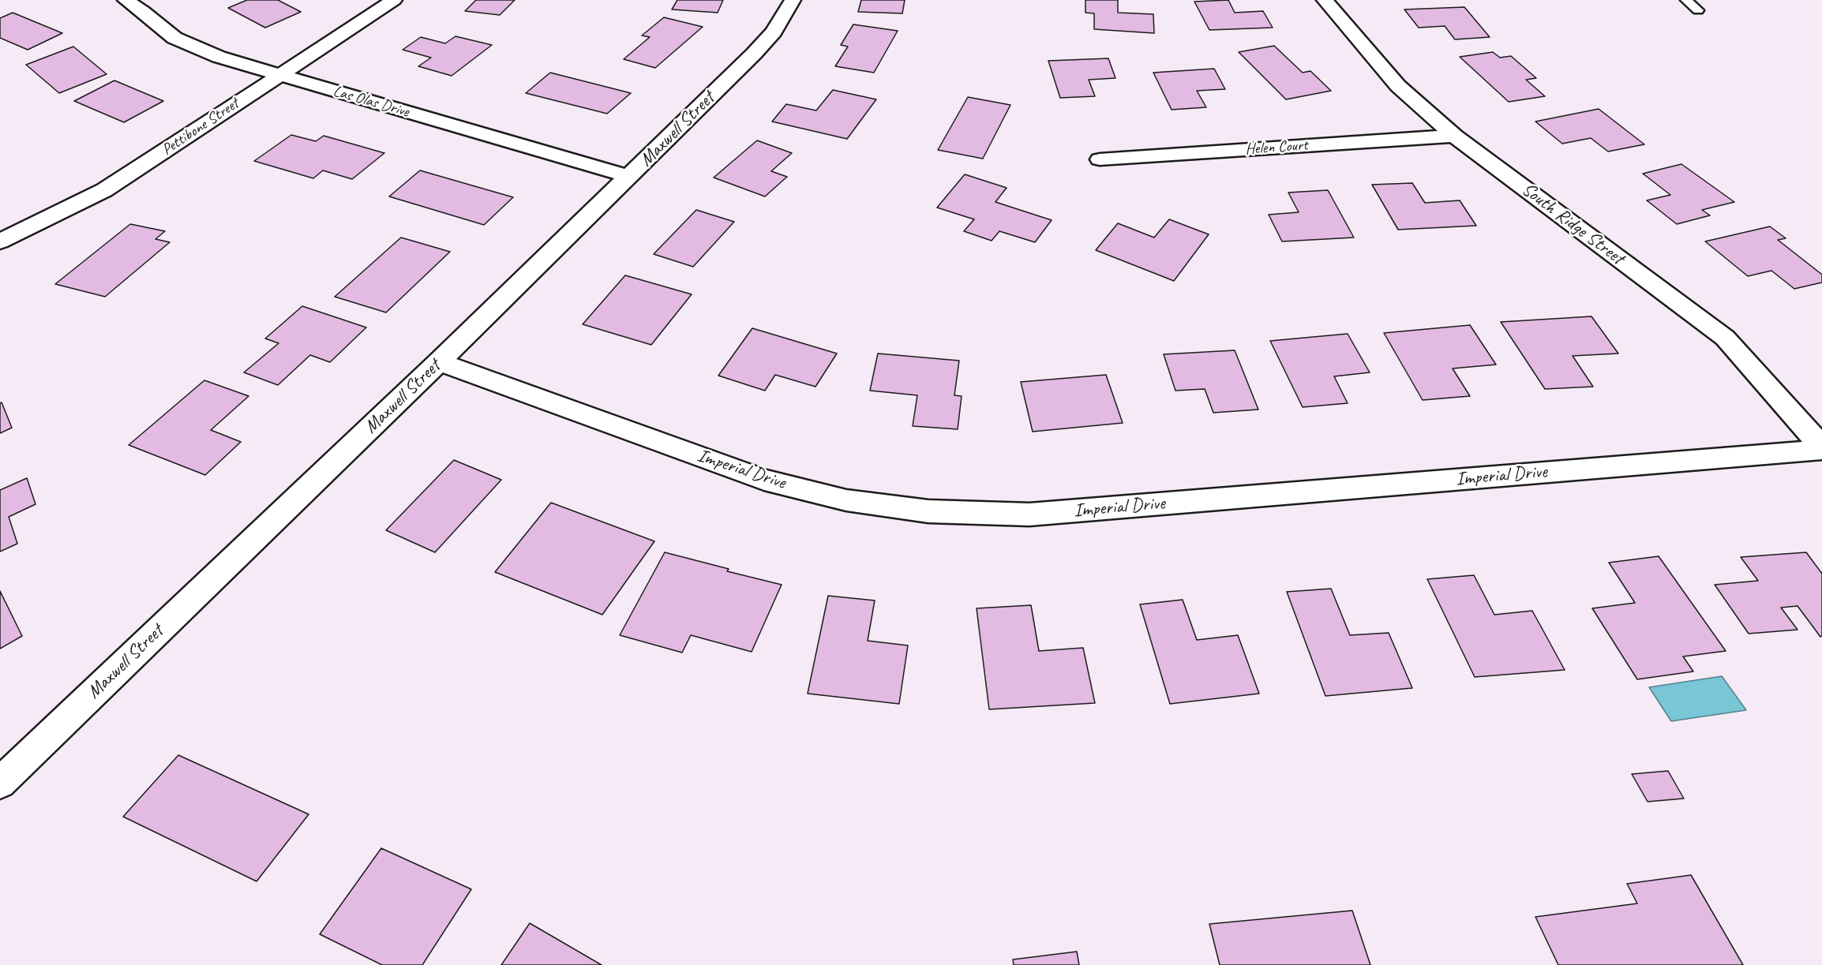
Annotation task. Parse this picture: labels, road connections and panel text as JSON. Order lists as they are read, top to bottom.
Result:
{
  "streets": {
    "street": [
      "Las Olas Drive",
      "Pettibone Street",
      "Maxwell Street",
      "Helen Court",
      "South Ridge Street",
      "Imperial Drive"
    ]
  },
  "crossings": [
    ["Las Olas Drive", "Pettibone Street"],
    ["Las Olas Drive", "Maxwell Street"],
    ["Maxwell Street", "Imperial Drive"],
    ["Helen Court", "South Ridge Street"],
    ["South Ridge Street", "Imperial Drive"]
  ]
}
